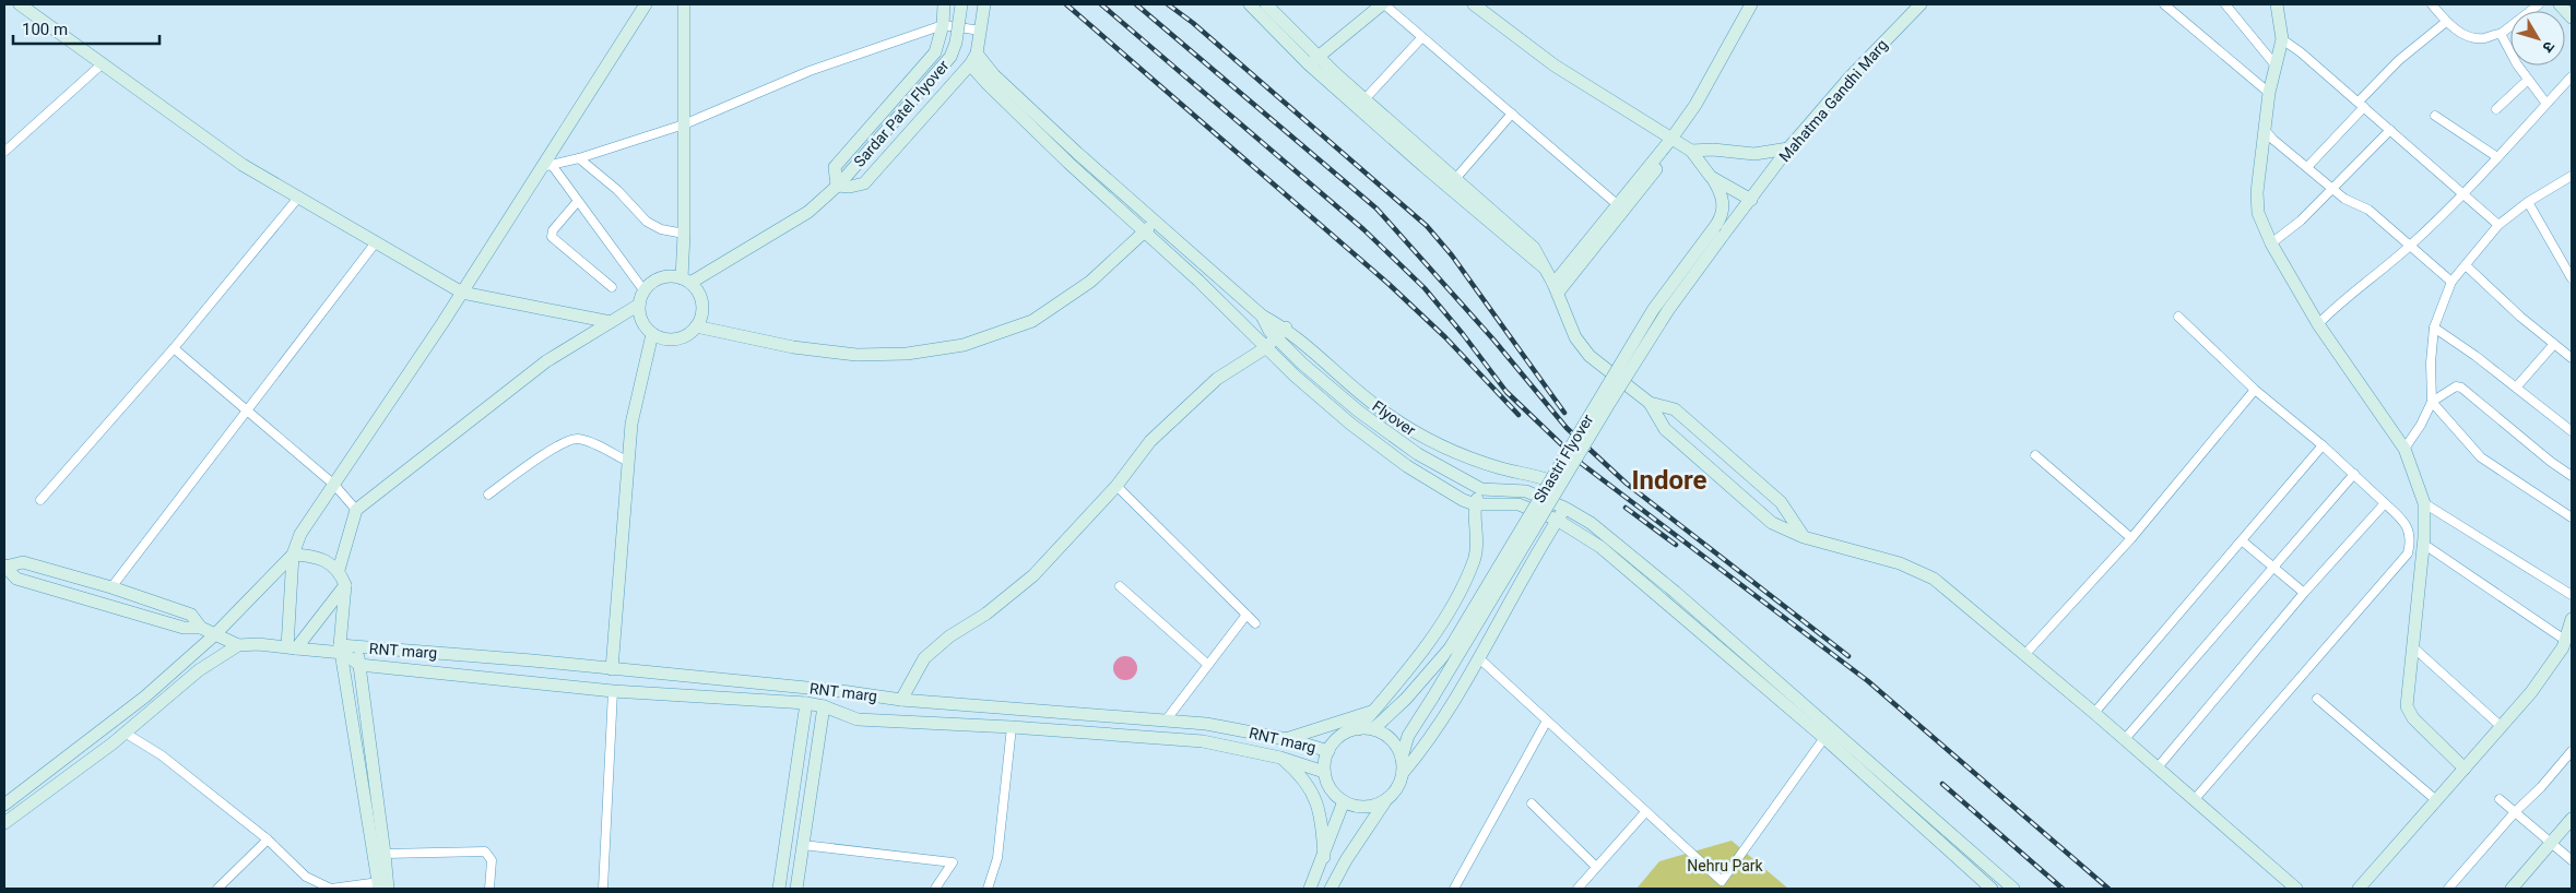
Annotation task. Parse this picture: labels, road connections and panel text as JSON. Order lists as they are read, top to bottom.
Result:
{
  "streets": {
    "street": [
      "Mahatma Gandhi Marg",
      "Sardar Patel Flyover",
      "Flyover",
      "Shastri Flyover",
      "RNT marg"
    ]
  },
  "crossings": [
    ["Mahatma Gandhi Marg", "Shastri Flyover"],
    ["Flyover", "Shastri Flyover"],
    ["Shastri Flyover", "RNT marg"]
  ],
  "districts": ["Indore"],
  "parks": ["Nehru Park"],
  "scale_bar": "100 m",
  "north": "bottom right"
}
